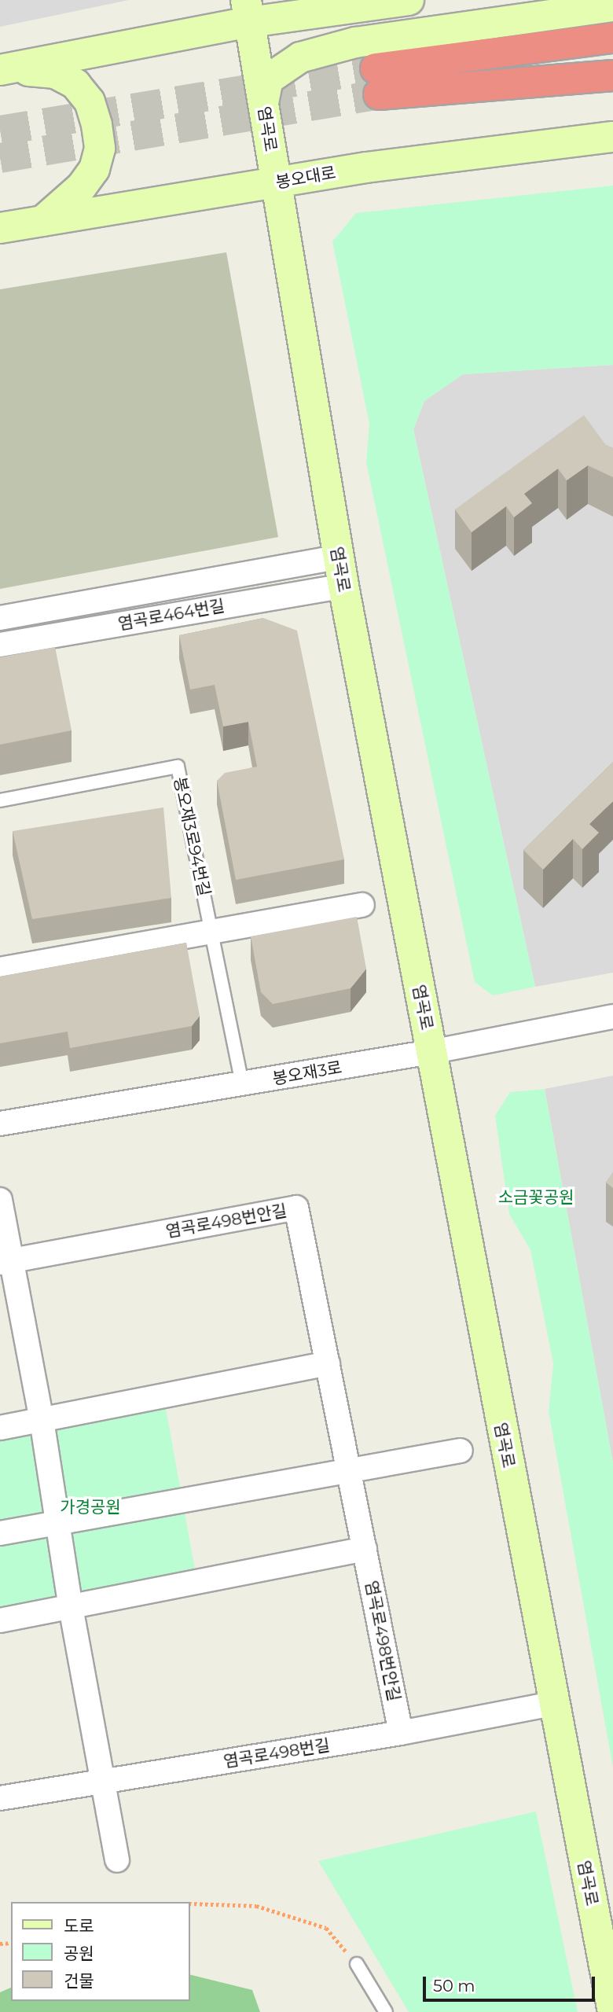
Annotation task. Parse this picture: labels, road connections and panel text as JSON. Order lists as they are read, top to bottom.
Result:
{
  "streets": {
    "main road": ["염곡로", "봉오대로"],
    "street": [
      "염곡로464번길",
      "봉오재3로",
      "염곡로498번안길",
      "염곡로498번길"
    ],
    "lane": ["봉오재3로94번길"]
  },
  "crossings": [
    ["염곡로", "봉오대로"],
    ["염곡로", "염곡로464번길"],
    ["염곡로", "봉오재3로"],
    ["염곡로", "염곡로498번길"],
    ["봉오재3로94번길", "봉오재3로"],
    ["염곡로498번안길", "염곡로498번길"]
  ],
  "parks": ["소금꽃공원", "가경공원"],
  "legend": ["도로", "공원", "건물"],
  "scale_bar": "50 m"
}
